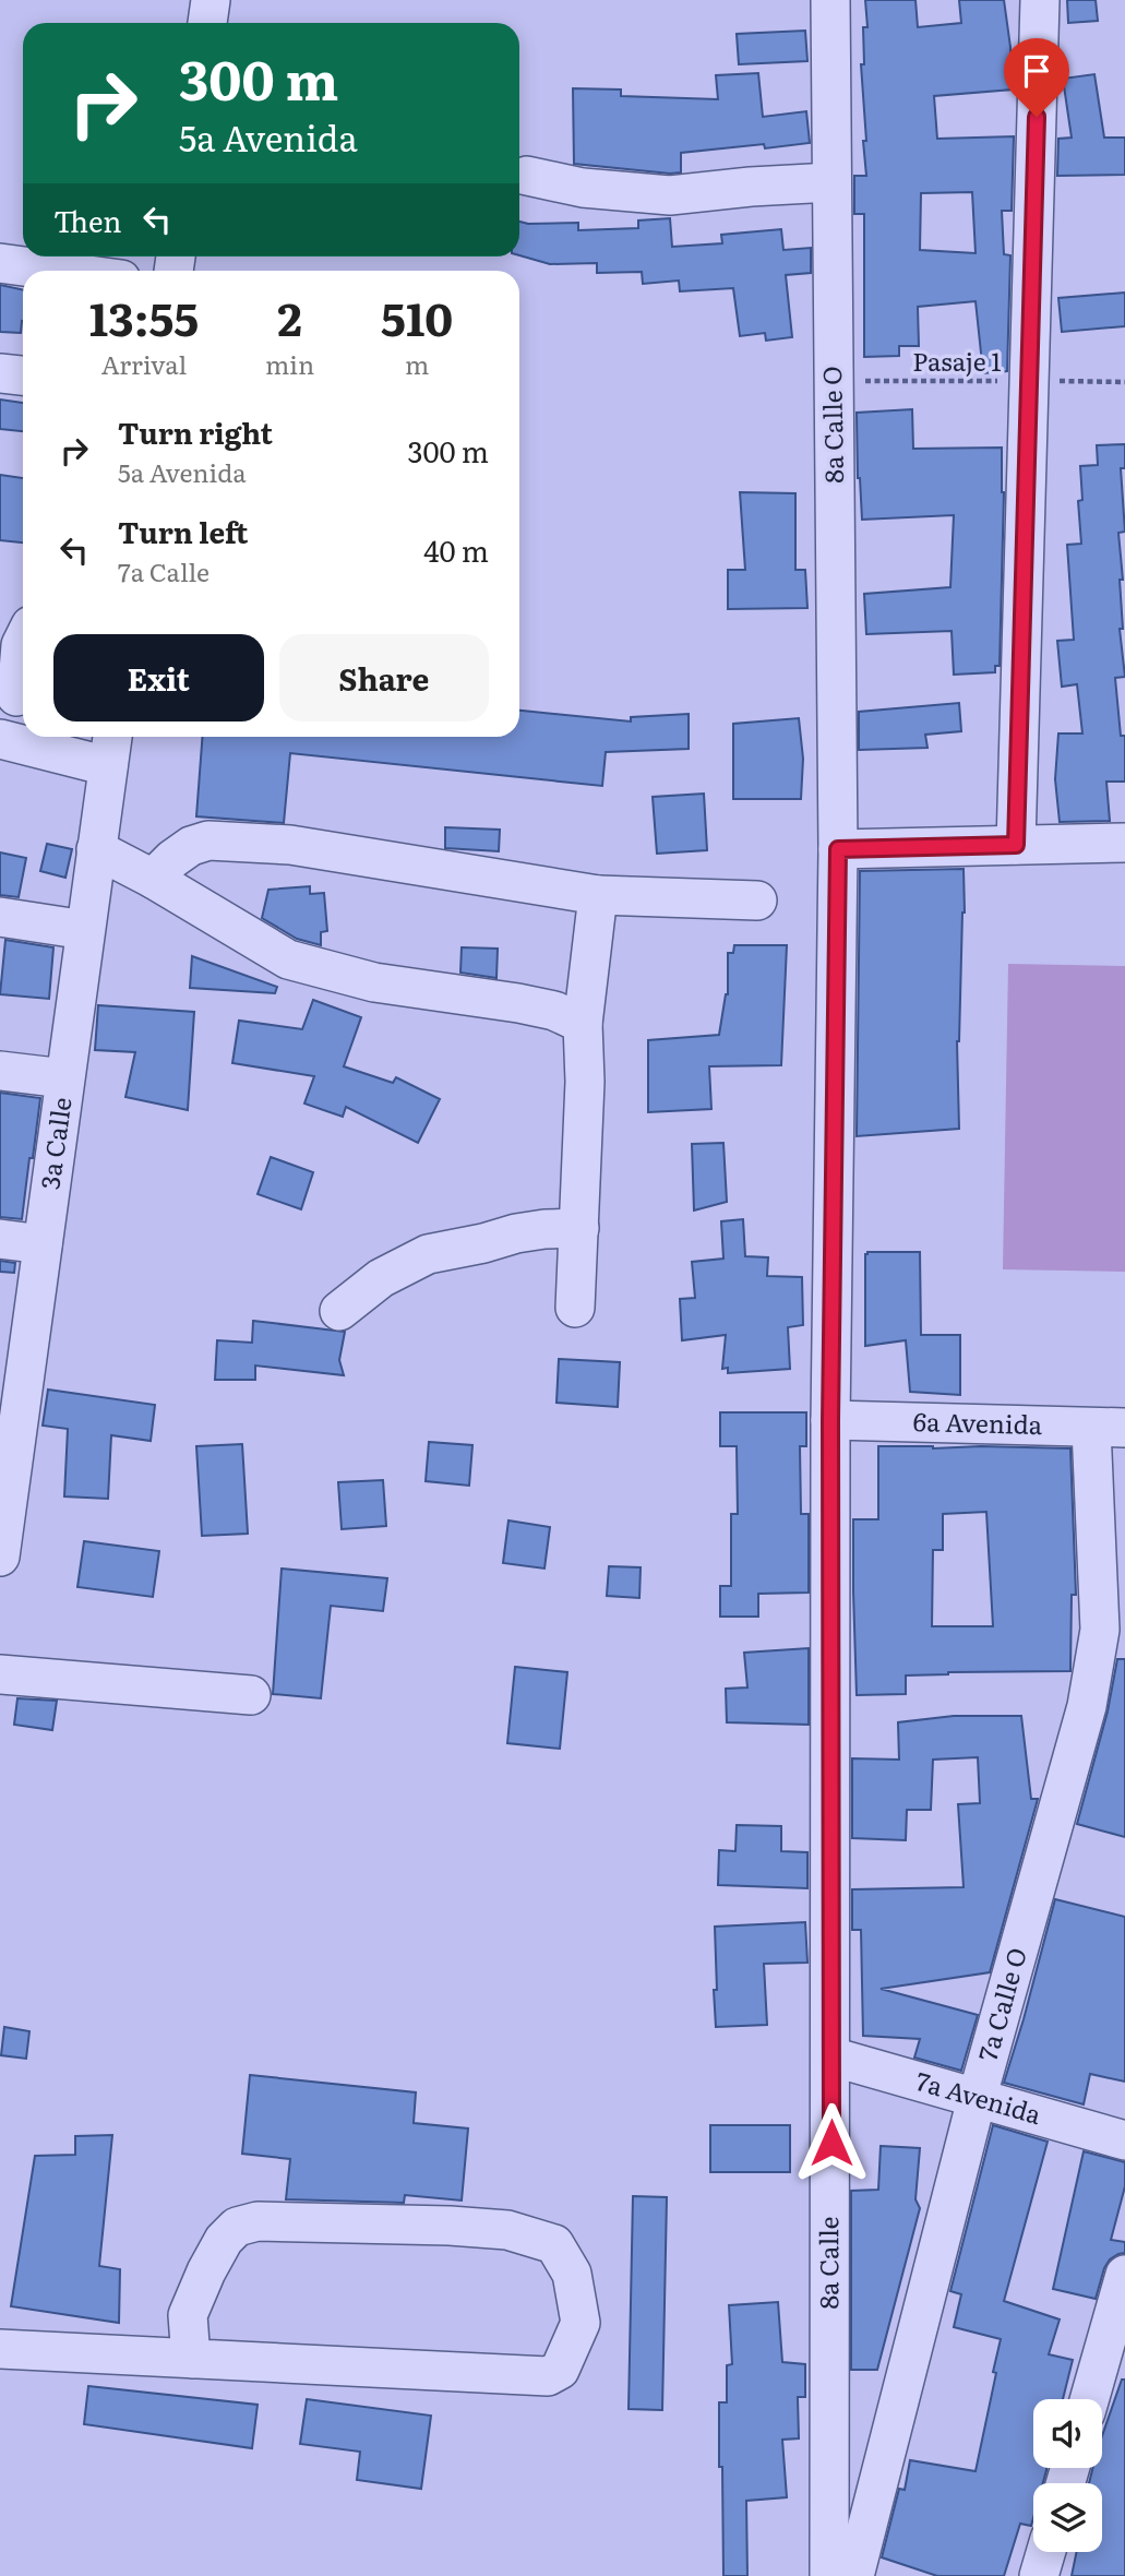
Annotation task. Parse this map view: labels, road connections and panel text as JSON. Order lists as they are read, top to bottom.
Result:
{
  "streets": {
    "street": [
      "8a Calle O",
      "3a Calle",
      "6a Avenida",
      "7a Calle O",
      "7a Avenida",
      "8a Calle"
    ],
    "path": ["Pasaje 1"]
  },
  "crossings": [
    ["Pasaje 1", "8a Calle O"],
    ["8a Calle O", "8a Calle"],
    ["6a Avenida", "7a Calle O"],
    ["6a Avenida", "8a Calle"],
    ["7a Calle O", "7a Avenida"],
    ["7a Avenida", "8a Calle"]
  ],
  "page": {
    "turn": ["300 m", "5a Avenida"],
    "then": "Then",
    "eta": [
      "13:55",
      "Arrival",
      "2",
      "min",
      "510",
      "m"
    ],
    "list": [
      {
        "name": "Turn right",
        "note": "5a Avenida",
        "value": "300 m"
      },
      {
        "name": "Turn left",
        "note": "7a Calle",
        "value": "40 m"
      }
    ],
    "buttons": ["Exit", "Share"]
  }
}
